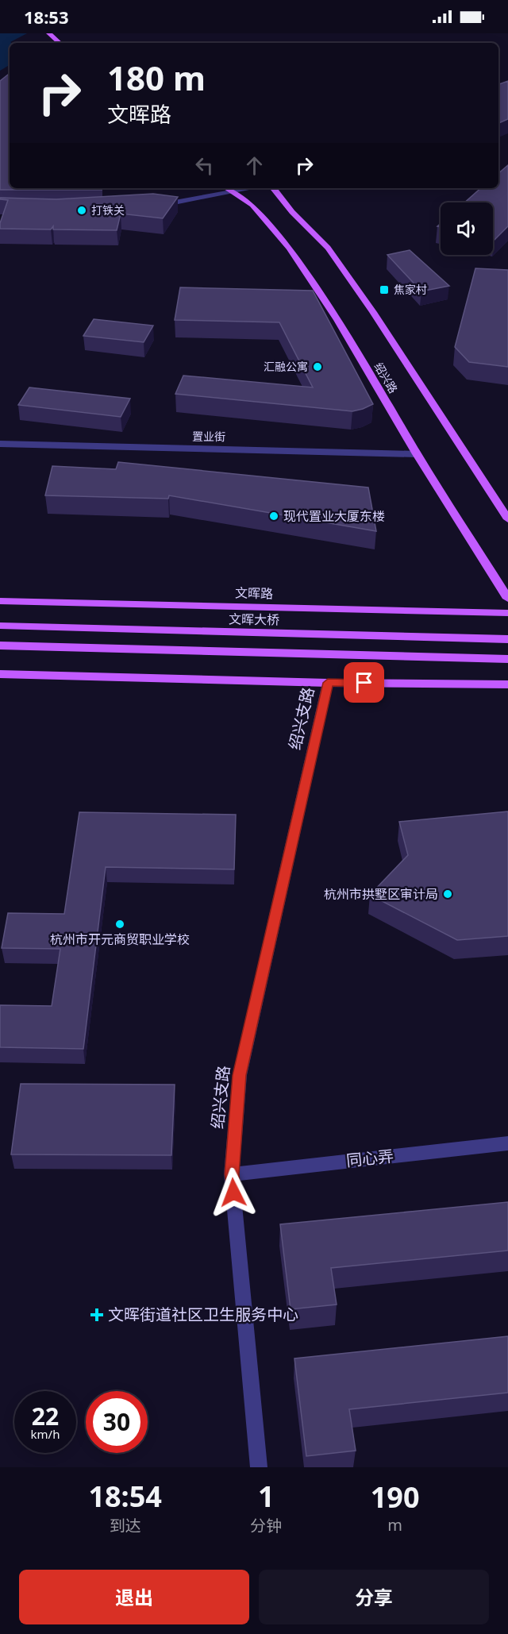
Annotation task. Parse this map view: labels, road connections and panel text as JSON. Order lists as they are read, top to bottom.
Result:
{
  "streets": {
    "main road": ["绍兴路", "文晖路", "文晖大桥"],
    "street": ["置业街", "绍兴支路", "同心弄"]
  },
  "crossings": [
    ["绍兴路", "置业街"],
    ["绍兴支路", "同心弄"]
  ],
  "places": {
    "other": [
      "打铁关",
      "汇融公寓",
      "现代置业大厦东楼",
      "杭州市拱墅区审计局",
      "杭州市开元商贸职业学校"
    ],
    "transit": ["焦家村"],
    "health": ["文晖街道社区卫生服务中心"]
  },
  "page": {
    "status": "18:53",
    "turn": ["180 m", "文晖路"],
    "speed": "22 km/h",
    "limit": "30",
    "eta": [
      "18:54",
      "到达",
      "1",
      "分钟",
      "190",
      "m"
    ],
    "buttons": ["退出", "分享"]
  }
}
